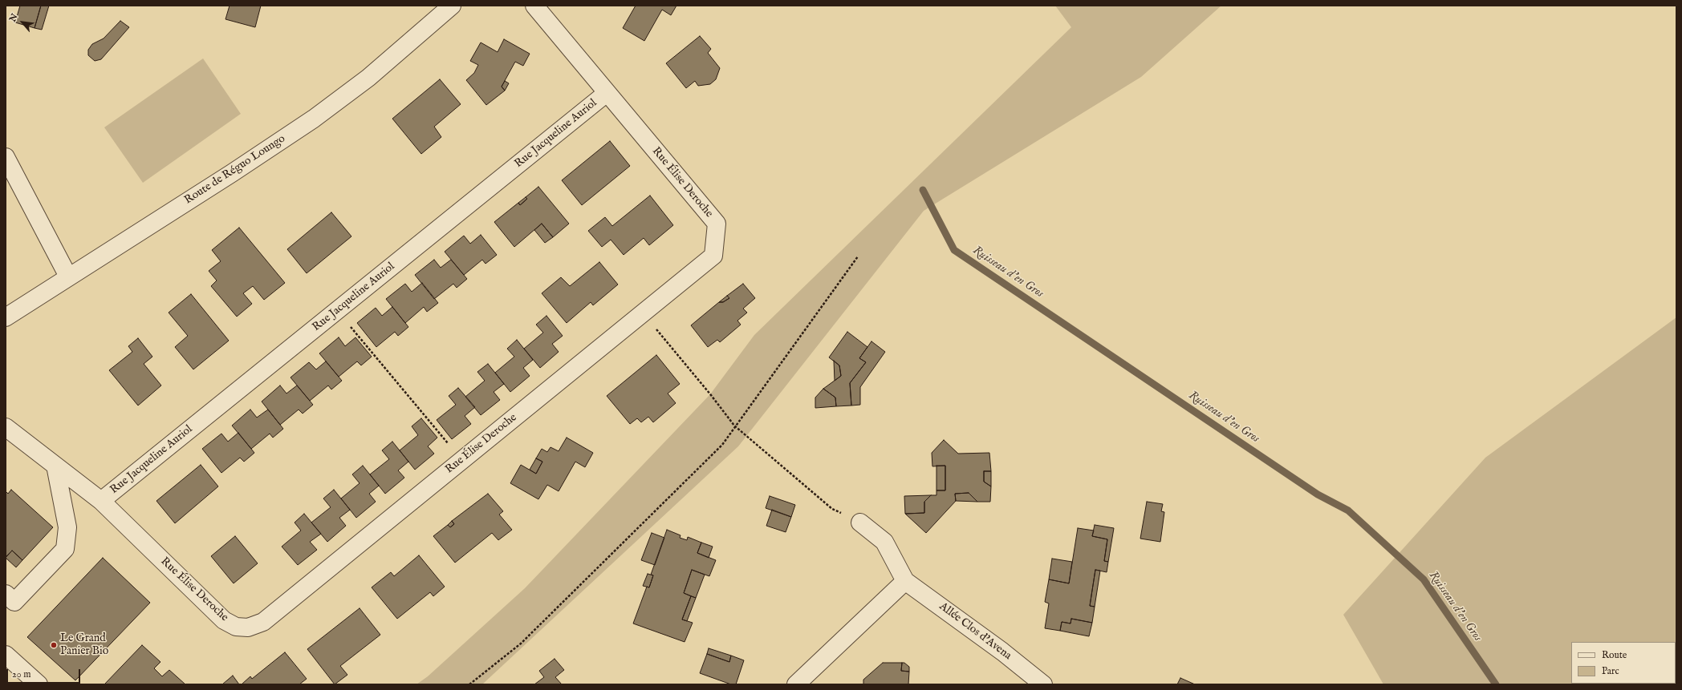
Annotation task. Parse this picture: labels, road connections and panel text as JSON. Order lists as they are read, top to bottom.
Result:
{
  "streets": {
    "street": [
      "Rue Jacqueline Auriol",
      "Route de Réguo Loungo",
      "Rue Élise Deroche",
      "Allée Clos d'Avena"
    ]
  },
  "crossings": [
    ["Rue Jacqueline Auriol", "Rue Élise Deroche"]
  ],
  "water": ["Ruisseau d'en Gros"],
  "places": ["Le Grand Panier Bio"],
  "legend": ["Route", "Parc"],
  "scale_bar": "20 m",
  "north": "top left"
}
